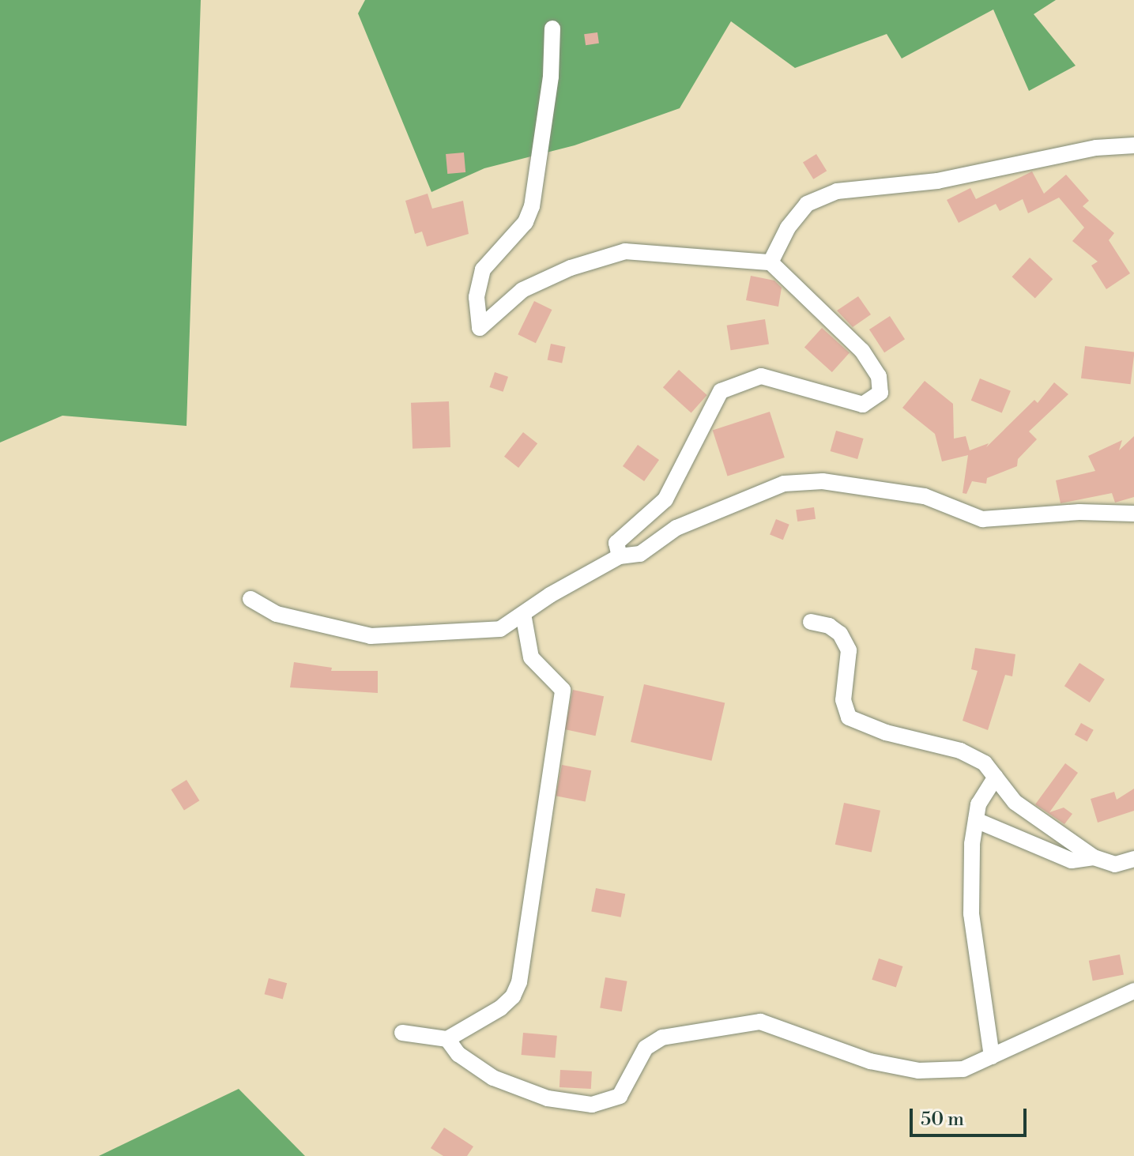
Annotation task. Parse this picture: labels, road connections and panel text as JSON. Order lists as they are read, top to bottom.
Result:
{
  "scale_bar": "50 m"
}
